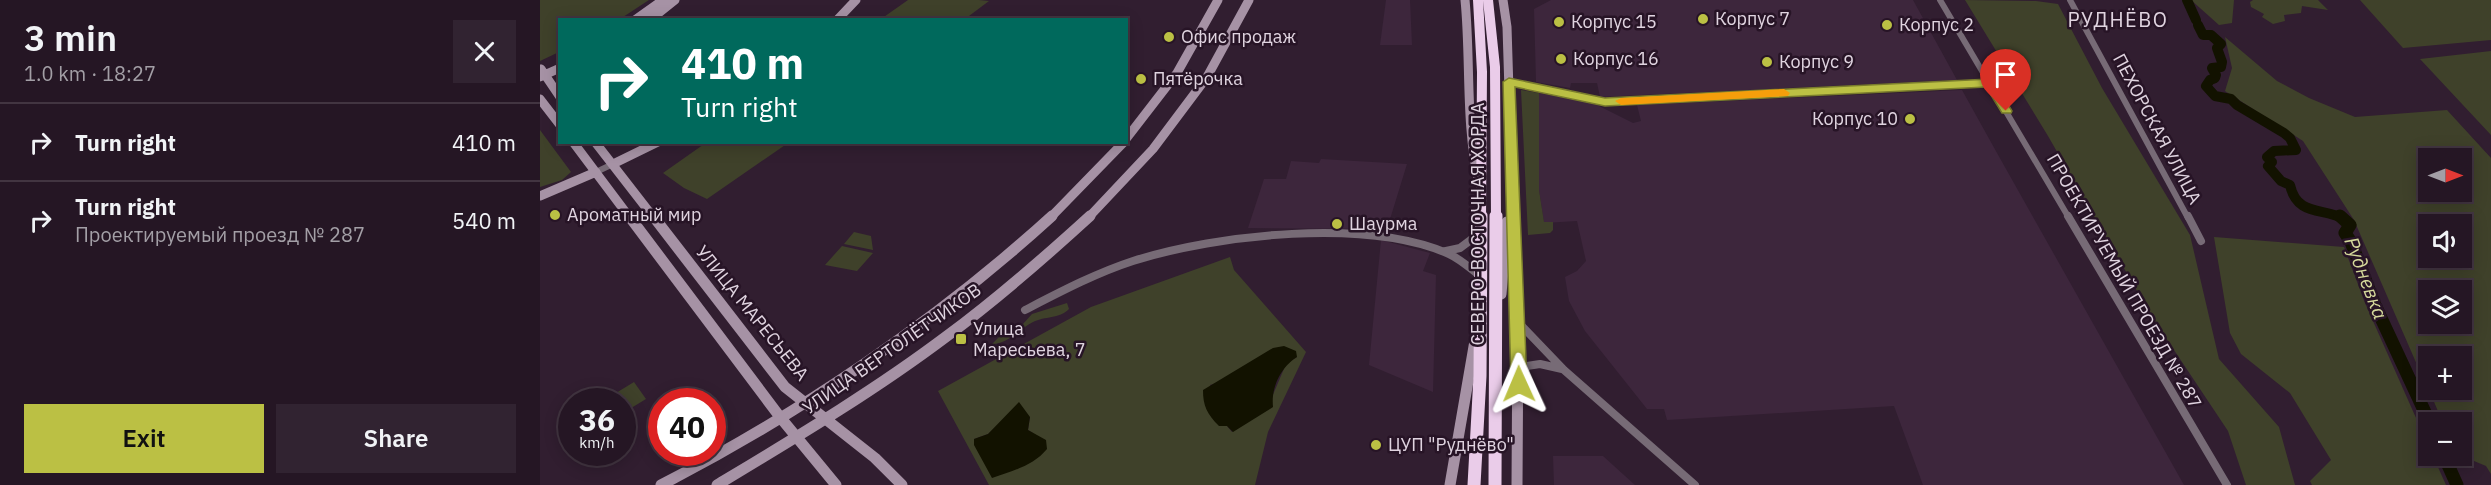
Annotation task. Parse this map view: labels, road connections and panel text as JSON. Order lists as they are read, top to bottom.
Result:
{
  "streets": {
    "highway": ["СЕВЕРО-ВОСТОЧНАЯ ХОРДА"],
    "street": [
      "ПЕХОРСКАЯ УЛИЦА",
      "ПРОЕКТИРУЕМЫЙ ПРОЕЗД № 287",
      "УЛИЦА МАРЕСЬЕВА",
      "УЛИЦА ВЕРТОЛЁТЧИКОВ"
    ]
  },
  "crossings": [
    ["УЛИЦА МАРЕСЬЕВА", "УЛИЦА ВЕРТОЛЁТЧИКОВ"]
  ],
  "districts": ["РУДНЁВО"],
  "water": ["Рудневка"],
  "places": {
    "other": [
      "Корпус 7",
      "Корпус 15",
      "Корпус 2",
      "Офис продаж",
      "Корпус 16",
      "Корпус 9",
      "Пятёрочка",
      "Корпус 10",
      "Ароматный мир",
      "Шаурма",
      "ЦУП \"Руднёво\""
    ],
    "transit": ["Улица Маресьева, 7"]
  },
  "north": "right",
  "page": {
    "heading": ["3 min", "1.0 km · 18:27"],
    "turn": ["410 m", "Turn right"],
    "list": [
      {
        "name": "Turn right",
        "value": "410 m"
      },
      {
        "name": "Turn right",
        "note": "Проектируемый проезд № 287",
        "value": "540 m"
      }
    ],
    "map_buttons": ["+", "−"],
    "speed": "36 km/h",
    "limit": "40",
    "buttons": ["Exit", "Share"]
  }
}
